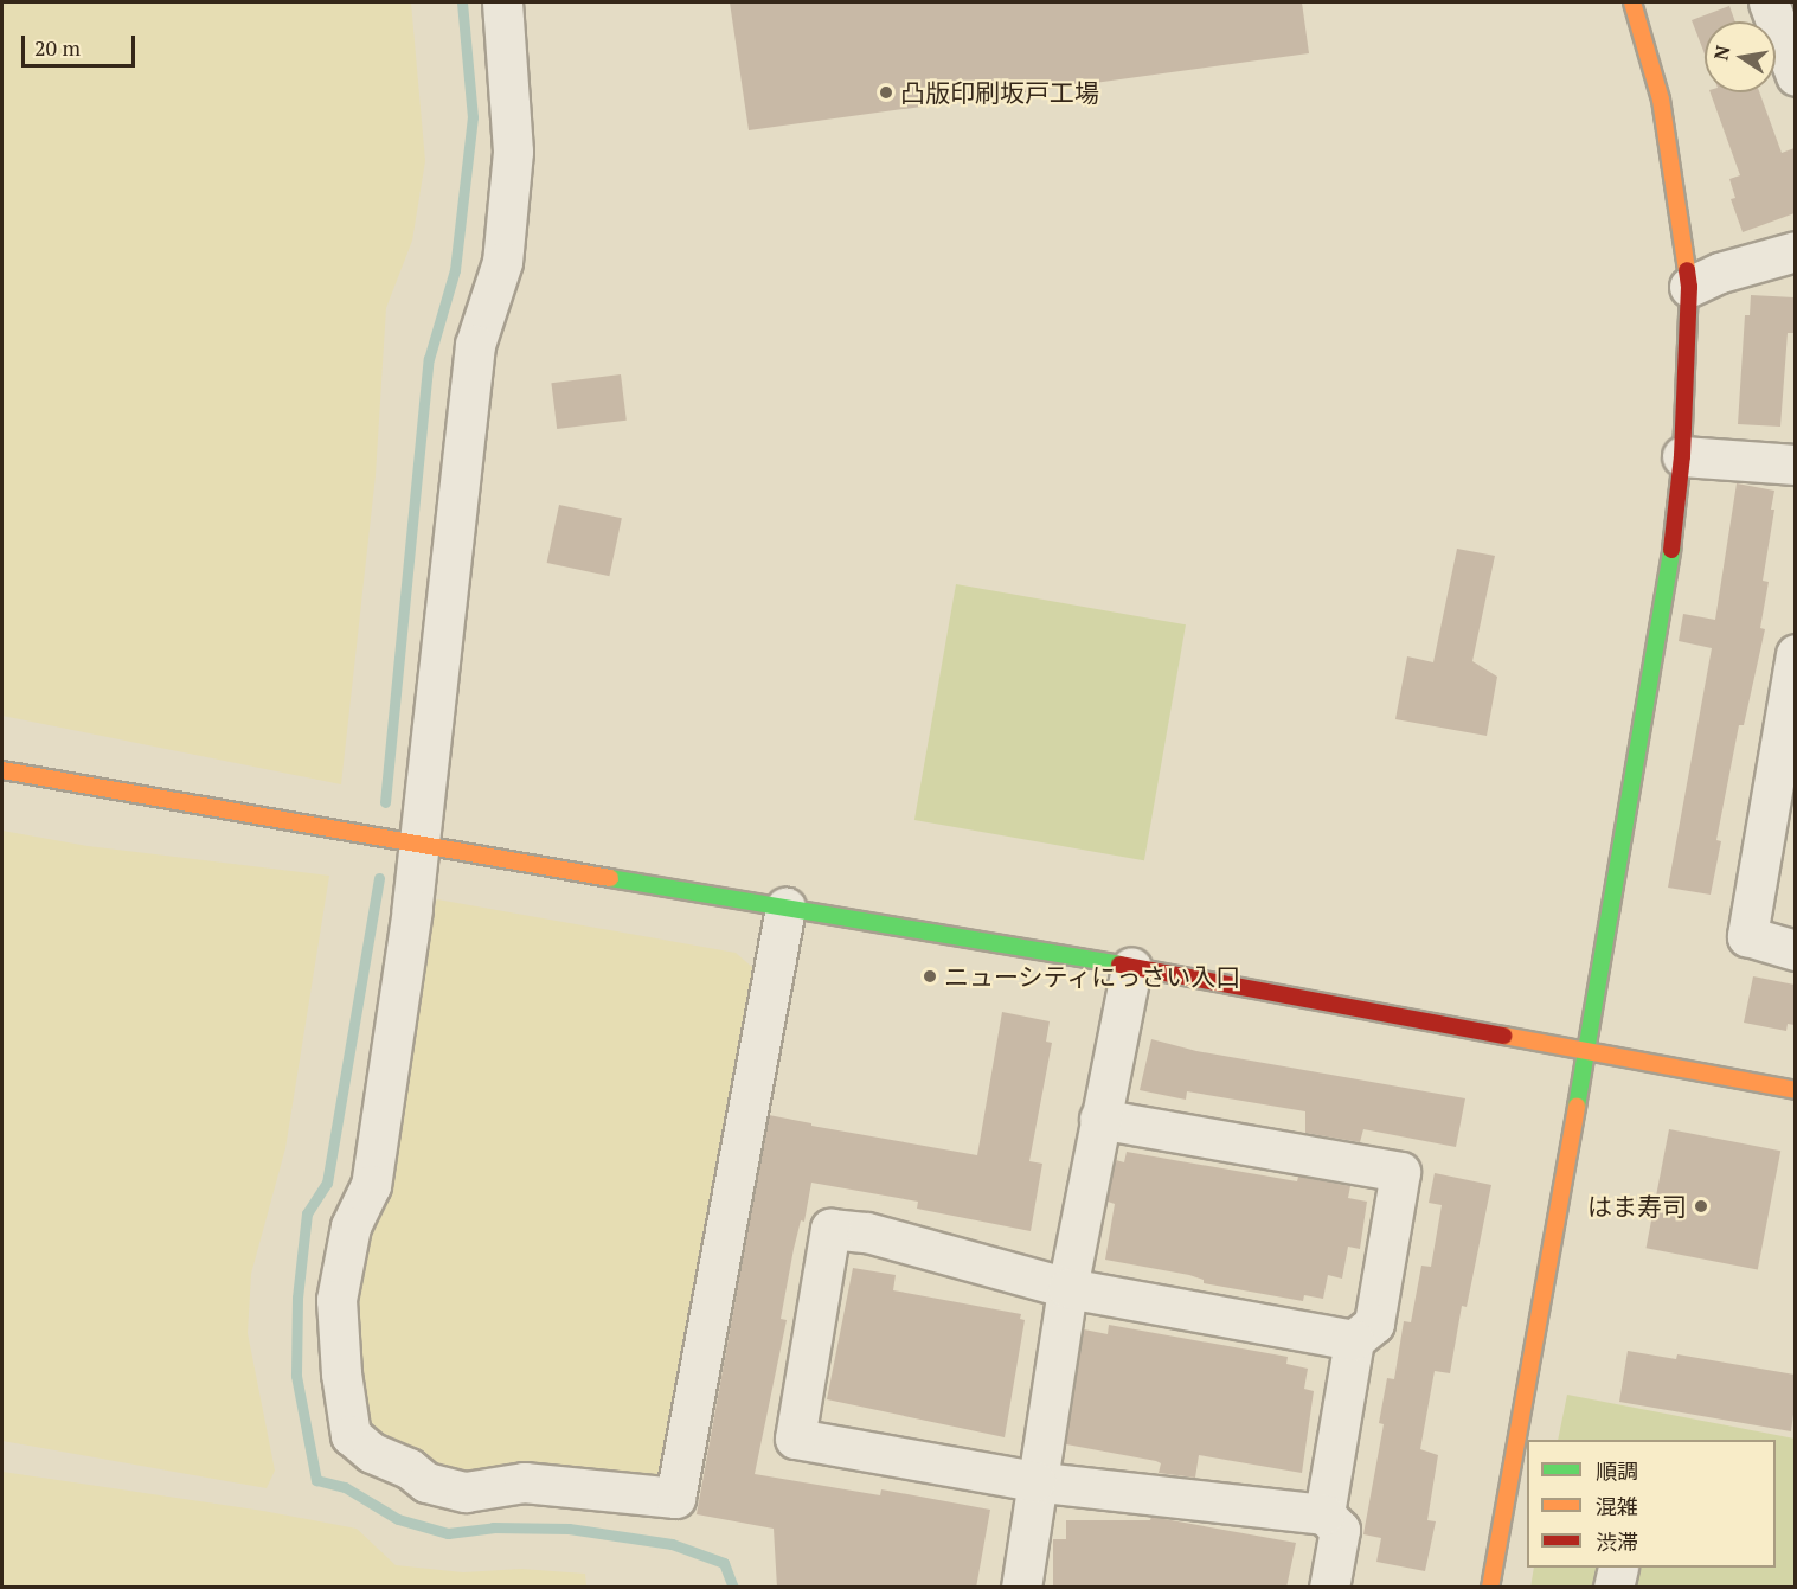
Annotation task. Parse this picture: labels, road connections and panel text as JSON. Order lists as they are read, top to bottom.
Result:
{
  "places": ["凸版印刷坂戸工場", "ニューシティにっさい入口", "はま寿司"],
  "legend": ["順調", "混雑", "渋滞"],
  "scale_bar": "20 m",
  "north": "left"
}
